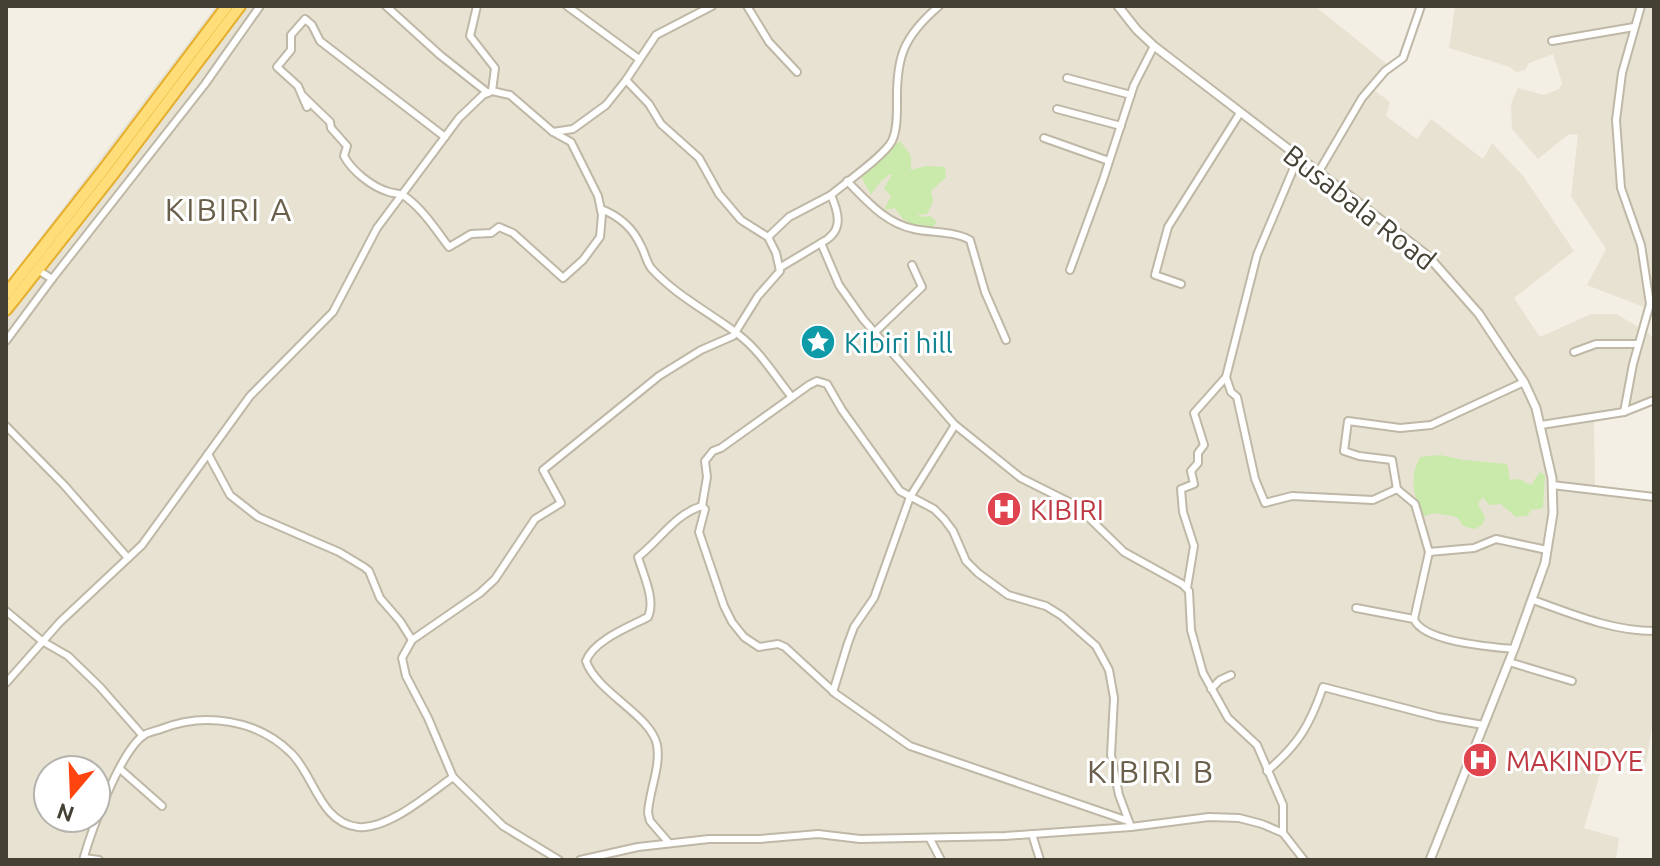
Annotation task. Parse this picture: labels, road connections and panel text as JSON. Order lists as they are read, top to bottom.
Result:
{
  "streets": {
    "street": ["Busabala Road"]
  },
  "districts": ["KIBIRI A", "KIBIRI B"],
  "places": {
    "place": ["Kibiri hill"],
    "hospital": ["KIBIRI", "MAKINDYE"]
  },
  "north": "bottom"
}
